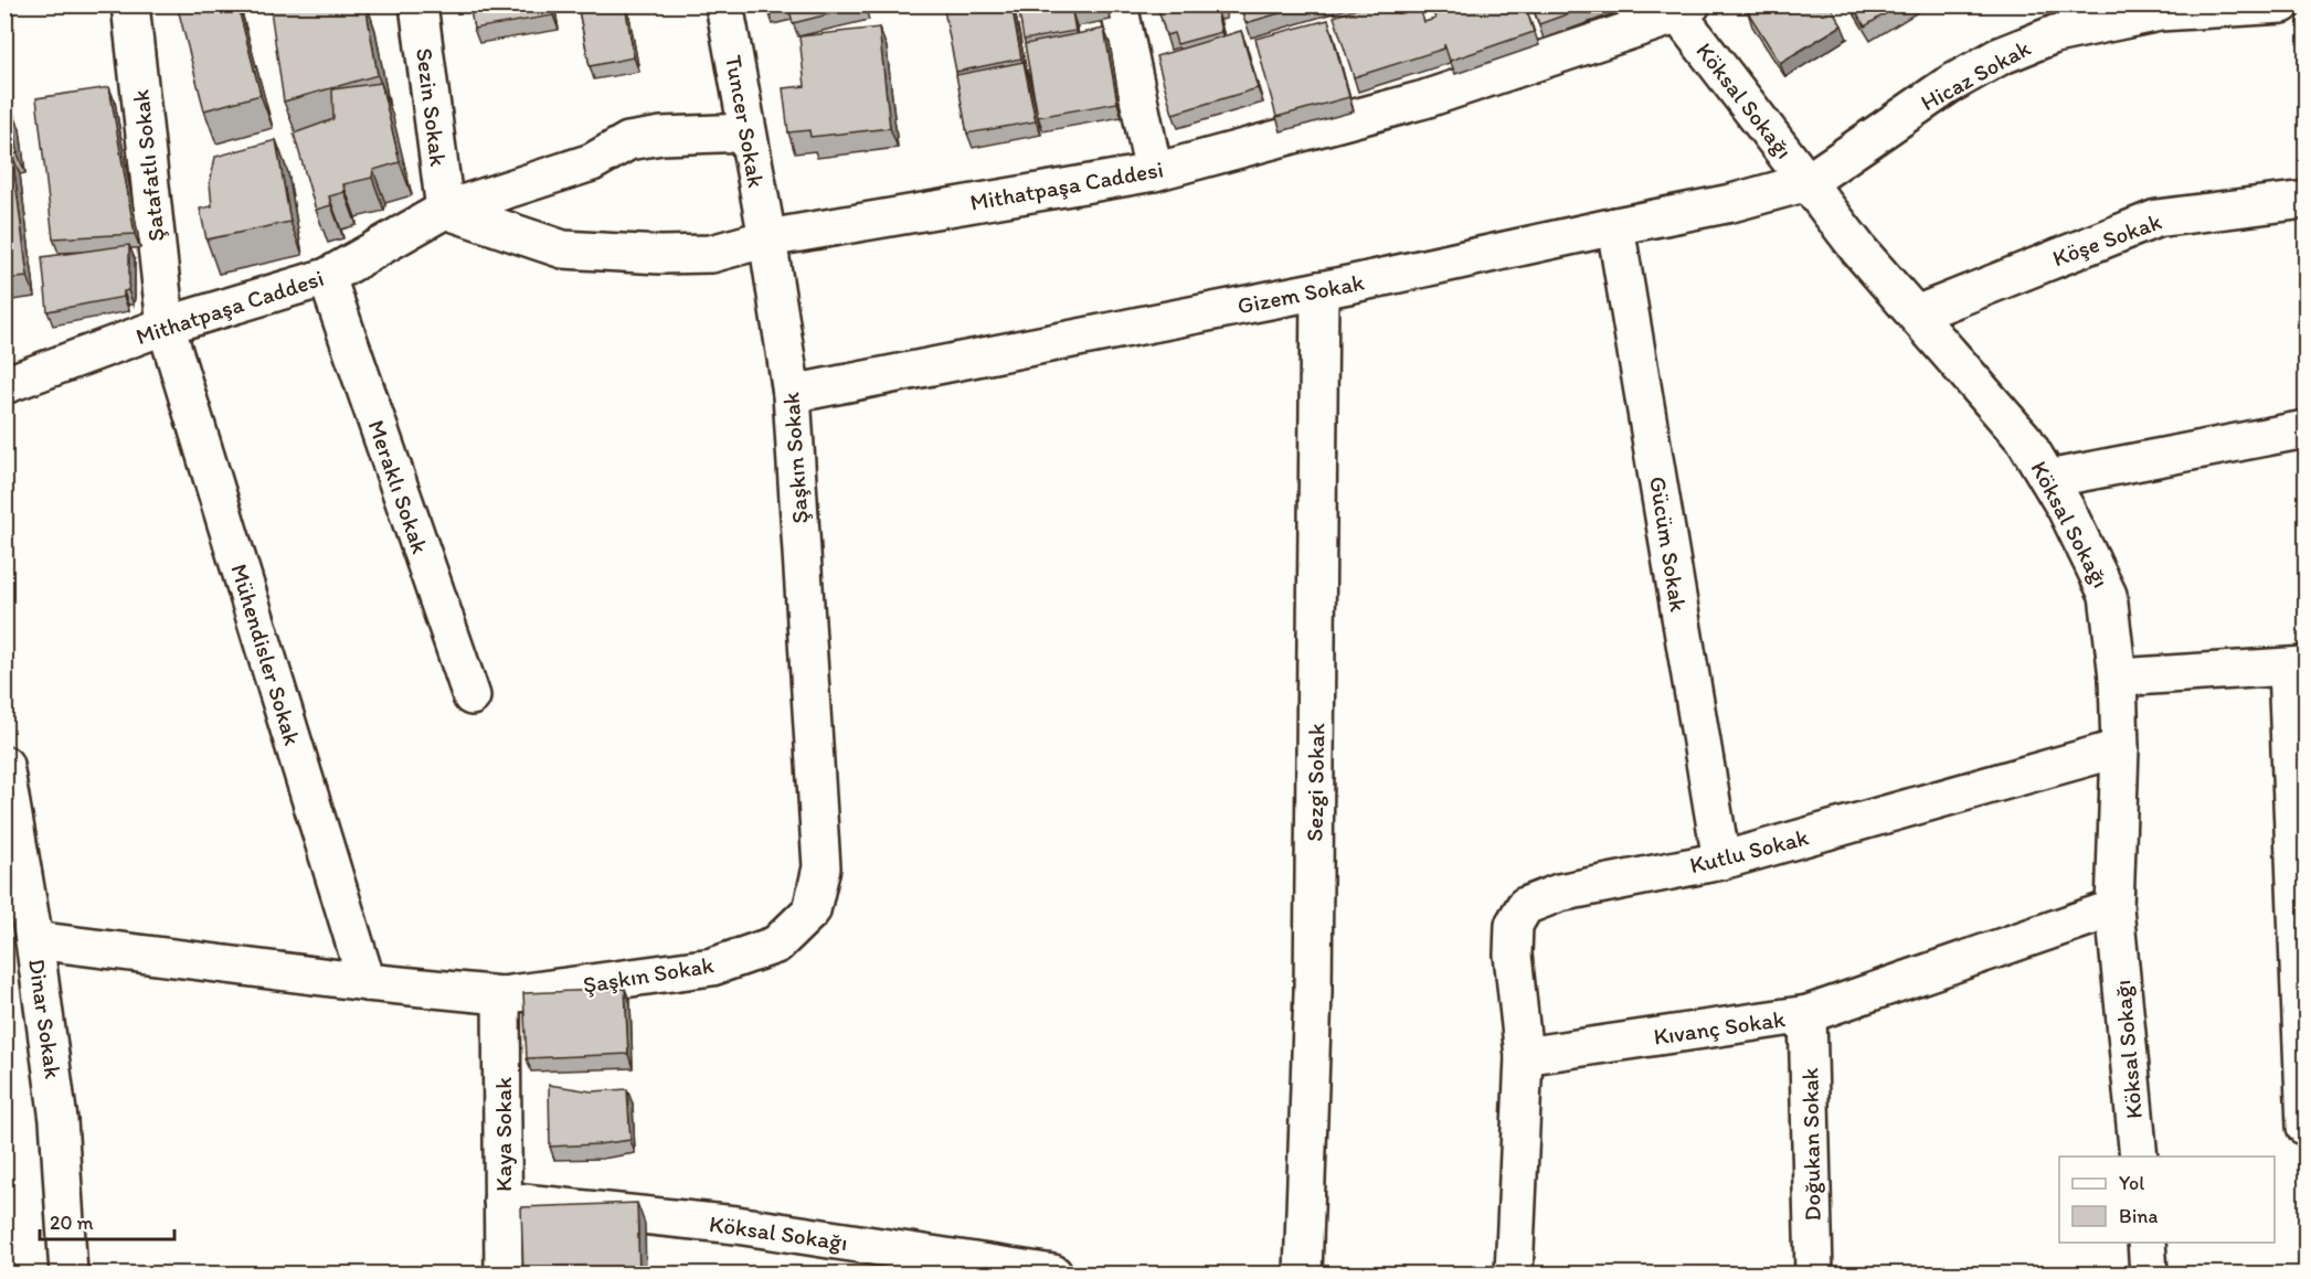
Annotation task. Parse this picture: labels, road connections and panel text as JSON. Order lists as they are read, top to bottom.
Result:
{
  "streets": {
    "street": [
      "Hicaz Sokak",
      "Köksal Sokağı",
      "Sezin Sokak",
      "Tuncer Sokak",
      "Şatafatlı Sokak",
      "Mithatpaşa Caddesi",
      "Köşe Sokak",
      "Gizem Sokak",
      "Şaşkın Sokak",
      "Meraklı Sokak",
      "Gücüm Sokak",
      "Mühendisler Sokak",
      "Sezgi Sokak",
      "Kutlu Sokak",
      "Dinar Sokak",
      "Kıvanç Sokak",
      "Kaya Sokak",
      "Doğukan Sokak"
    ]
  },
  "crossings": [
    ["Hicaz Sokak", "Köksal Sokağı"],
    ["Hicaz Sokak", "Gizem Sokak"],
    ["Köksal Sokağı", "Mithatpaşa Caddesi"],
    ["Köksal Sokağı", "Köşe Sokak"],
    ["Köksal Sokağı", "Gizem Sokak"],
    ["Köksal Sokağı", "Kutlu Sokak"],
    ["Köksal Sokağı", "Kıvanç Sokak"],
    ["Köksal Sokağı", "Kaya Sokak"],
    ["Sezin Sokak", "Mithatpaşa Caddesi"],
    ["Tuncer Sokak", "Mithatpaşa Caddesi"],
    ["Tuncer Sokak", "Şaşkın Sokak"],
    ["Şatafatlı Sokak", "Mithatpaşa Caddesi"],
    ["Şatafatlı Sokak", "Mühendisler Sokak"],
    ["Mithatpaşa Caddesi", "Şaşkın Sokak"],
    ["Mithatpaşa Caddesi", "Meraklı Sokak"],
    ["Mithatpaşa Caddesi", "Mühendisler Sokak"],
    ["Gizem Sokak", "Şaşkın Sokak"],
    ["Gizem Sokak", "Gücüm Sokak"],
    ["Gizem Sokak", "Sezgi Sokak"],
    ["Şaşkın Sokak", "Mühendisler Sokak"],
    ["Şaşkın Sokak", "Dinar Sokak"],
    ["Şaşkın Sokak", "Kaya Sokak"],
    ["Gücüm Sokak", "Kutlu Sokak"],
    ["Kutlu Sokak", "Kıvanç Sokak"],
    ["Kıvanç Sokak", "Doğukan Sokak"]
  ],
  "legend": ["Yol", "Bina"],
  "scale_bar": "20 m"
}
